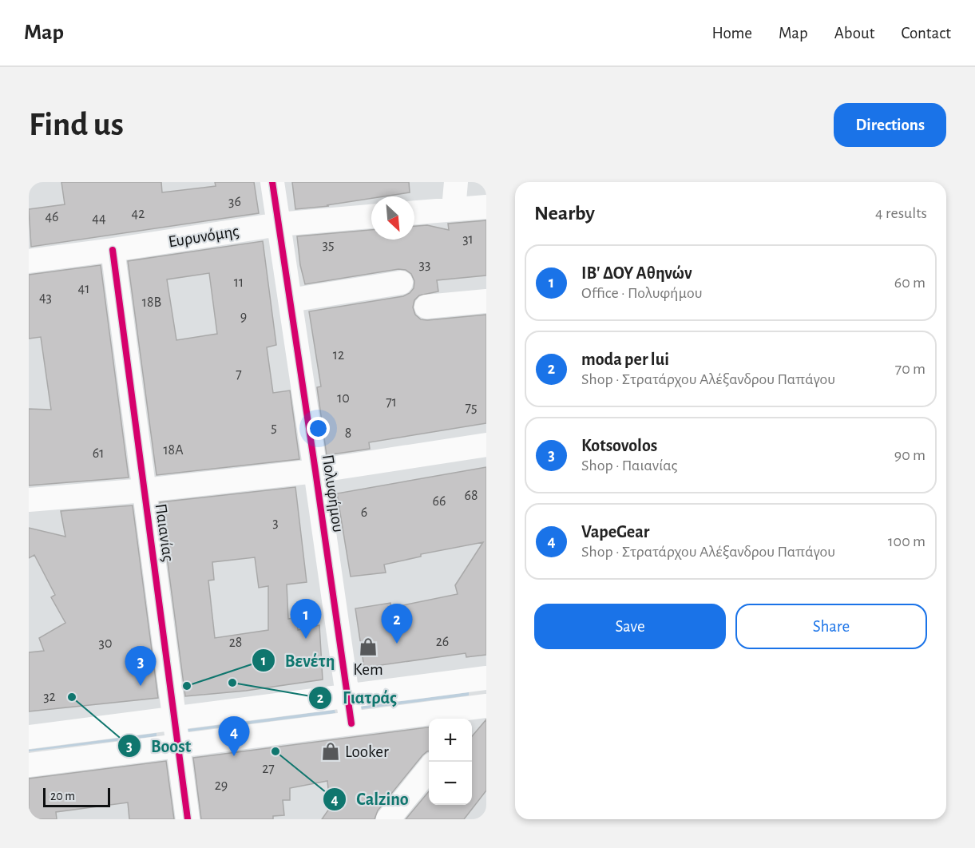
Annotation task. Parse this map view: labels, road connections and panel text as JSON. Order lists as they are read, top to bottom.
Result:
{
  "streets": {
    "street": ["Ευρυνόμης", "Πολυφήμου", "Παιανίας"]
  },
  "crossings": [
    ["Ευρυνόμης", "Πολυφήμου"],
    ["Ευρυνόμης", "Παιανίας"]
  ],
  "places": {
    "shop": ["Kem", "Looker"],
    "other": [
      "Γιατράς",
      "Βενέτη",
      "Boost",
      "Calzino"
    ]
  },
  "house_numbers": [
    "36",
    "42",
    "46",
    "44",
    "31",
    "35",
    "33",
    "11",
    "41",
    "43",
    "18Β",
    "9",
    "12",
    "7",
    "10",
    "71",
    "75",
    "5",
    "8",
    "18Α",
    "61",
    "68",
    "66",
    "6",
    "3",
    "26",
    "28",
    "30",
    "32",
    "27",
    "29"
  ],
  "scale_bar": "20 m",
  "north": "bottom right",
  "page": {
    "header": "Map",
    "nav": [
      "Home",
      "Map",
      "About",
      "Contact"
    ],
    "buttons": [
      "Directions",
      ["Save", "Share"]
    ],
    "title": "Find us",
    "heading": ["Nearby", "4 results"],
    "list": [
      {
        "mark": "1",
        "name": "ΙΒ' ΔΟΥ Αθηνών",
        "note": "Office · Πολυφήμου",
        "value": "60 m"
      },
      {
        "mark": "2",
        "name": "moda per lui",
        "note": "Shop · Στρατάρχου Αλέξανδρου Παπάγου",
        "value": "70 m"
      },
      {
        "mark": "3",
        "name": "Kotsovolos",
        "note": "Shop · Παιανίας",
        "value": "90 m"
      },
      {
        "mark": "4",
        "name": "VapeGear",
        "note": "Shop · Στρατάρχου Αλέξανδρου Παπάγου",
        "value": "100 m"
      }
    ],
    "pins": [
      "1",
      "2",
      "3",
      "4"
    ],
    "map_buttons": ["+", "−"],
    "scale": "20 m"
  }
}
